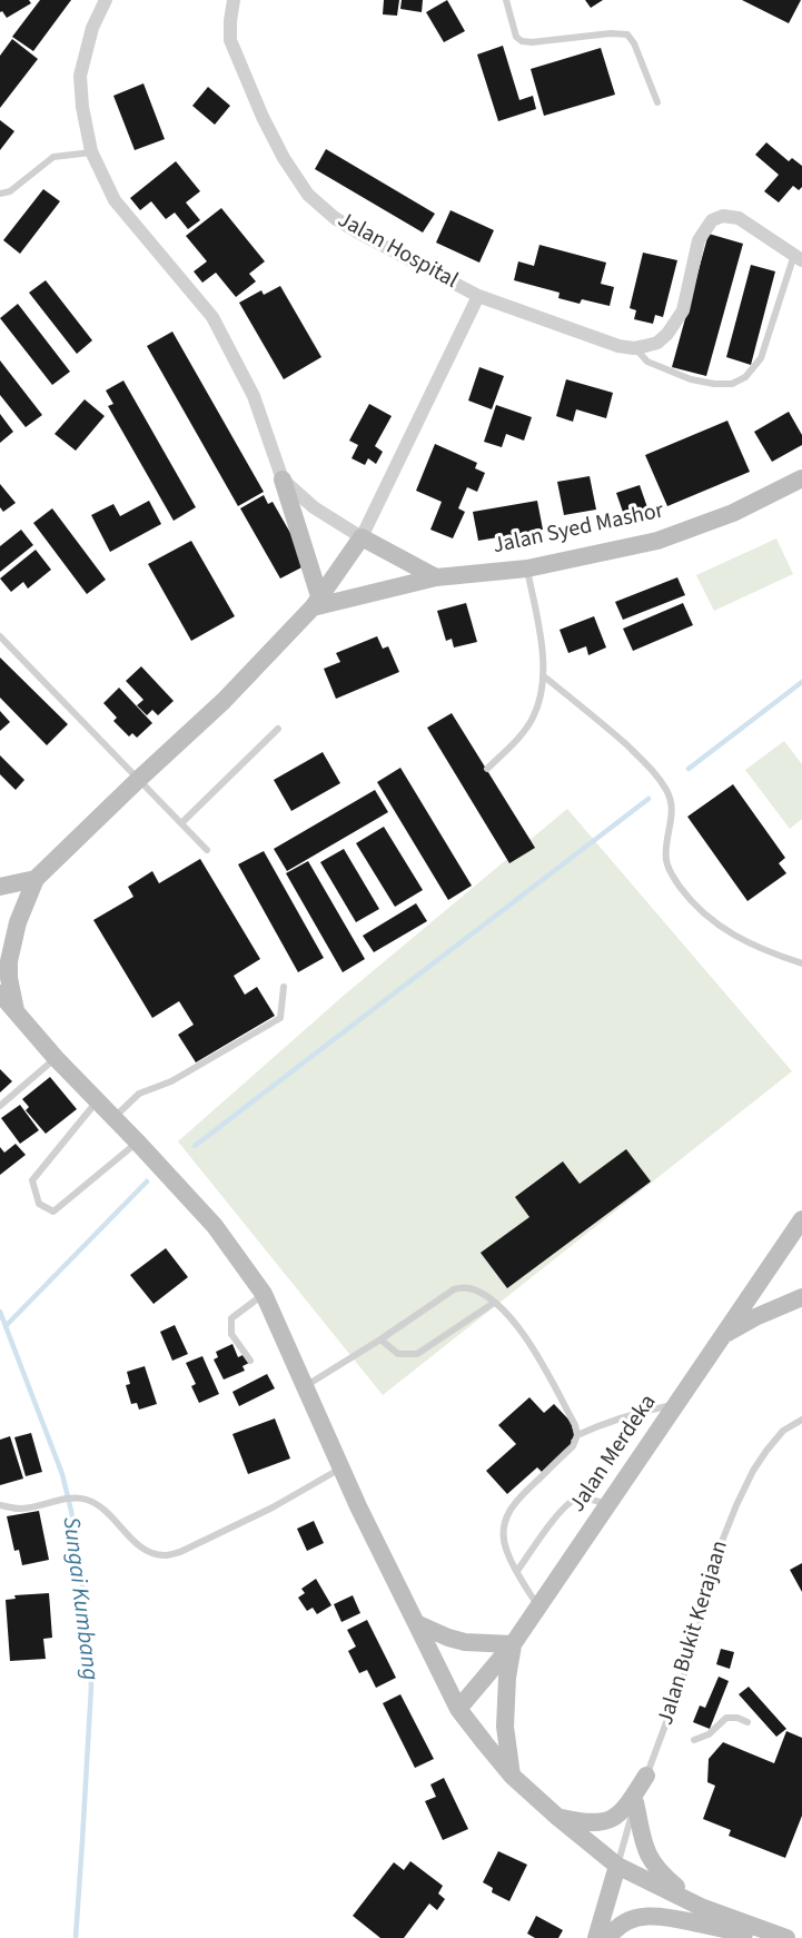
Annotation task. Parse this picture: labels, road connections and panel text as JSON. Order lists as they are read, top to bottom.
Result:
{
  "streets": {
    "street": ["Jalan Hospital", "Jalan Syed Mashor", "Jalan Merdeka"],
    "lane": ["Jalan Bukit Kerajaan"]
  },
  "water": ["Sungai Kumbang"]
}
